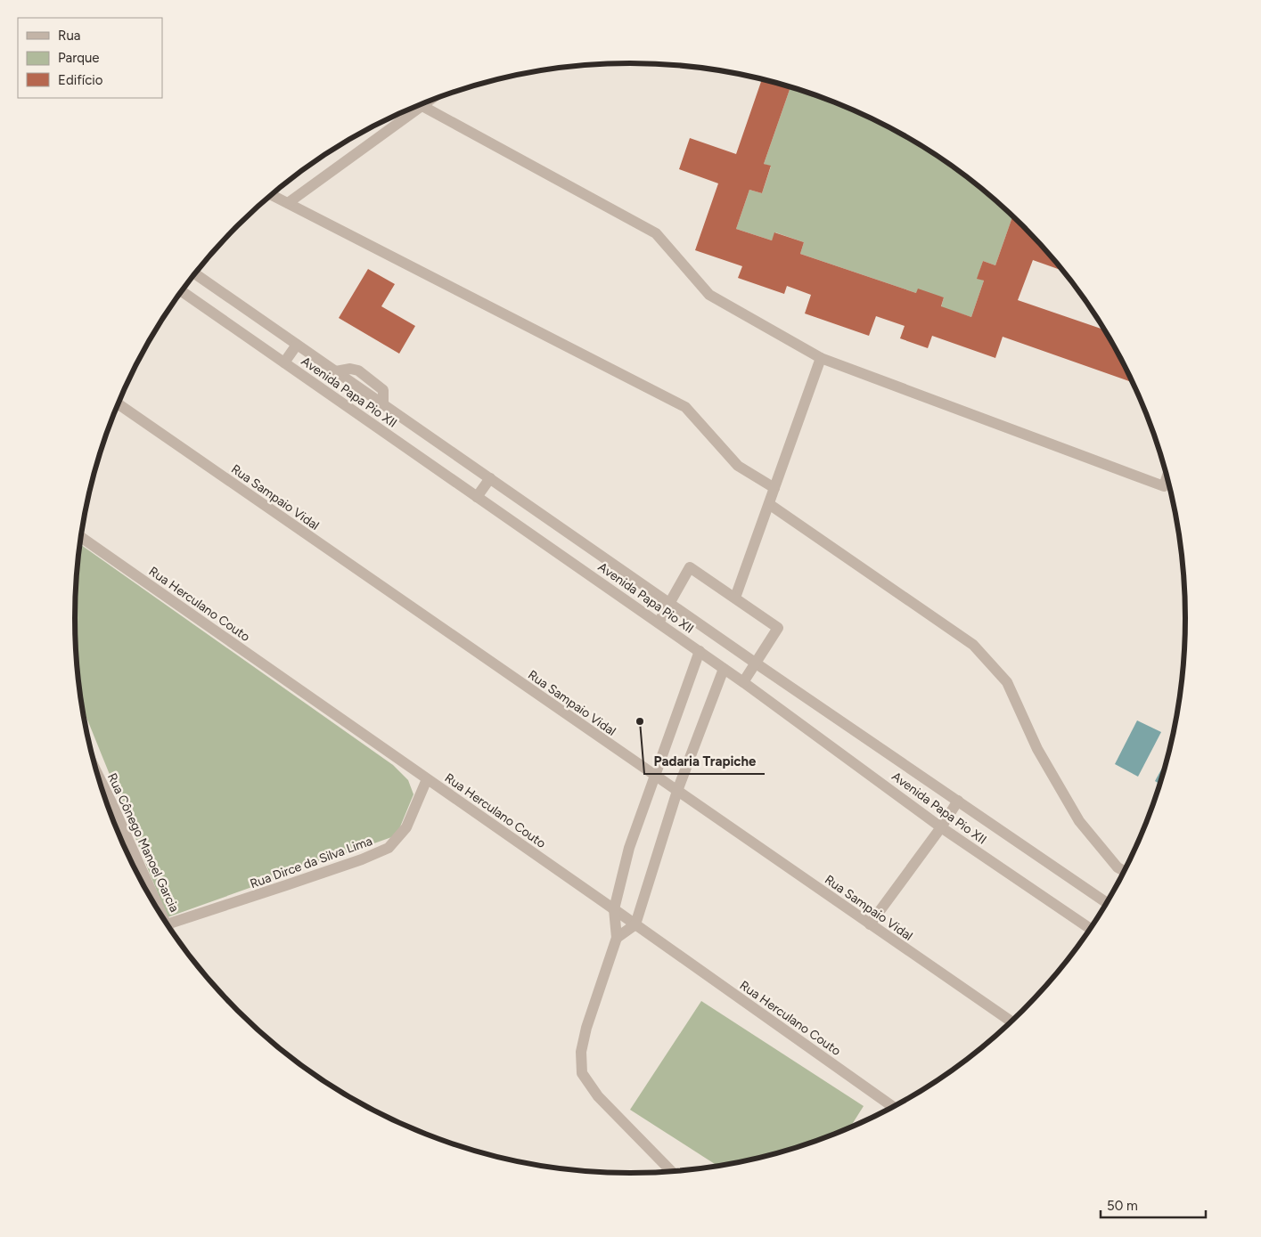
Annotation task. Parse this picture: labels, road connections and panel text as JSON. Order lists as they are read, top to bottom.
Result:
{
  "streets": {
    "street": [
      "Avenida Papa Pio XII",
      "Rua Sampaio Vidal",
      "Rua Herculano Couto",
      "Rua Cônego Manoel Garcia",
      "Rua Dirce da Silva Lima"
    ]
  },
  "crossings": [
    ["Rua Herculano Couto", "Rua Dirce da Silva Lima"]
  ],
  "places": ["Padaria Trapiche"],
  "legend": ["Rua", "Parque", "Edifício"],
  "scale_bar": "50 m"
}
